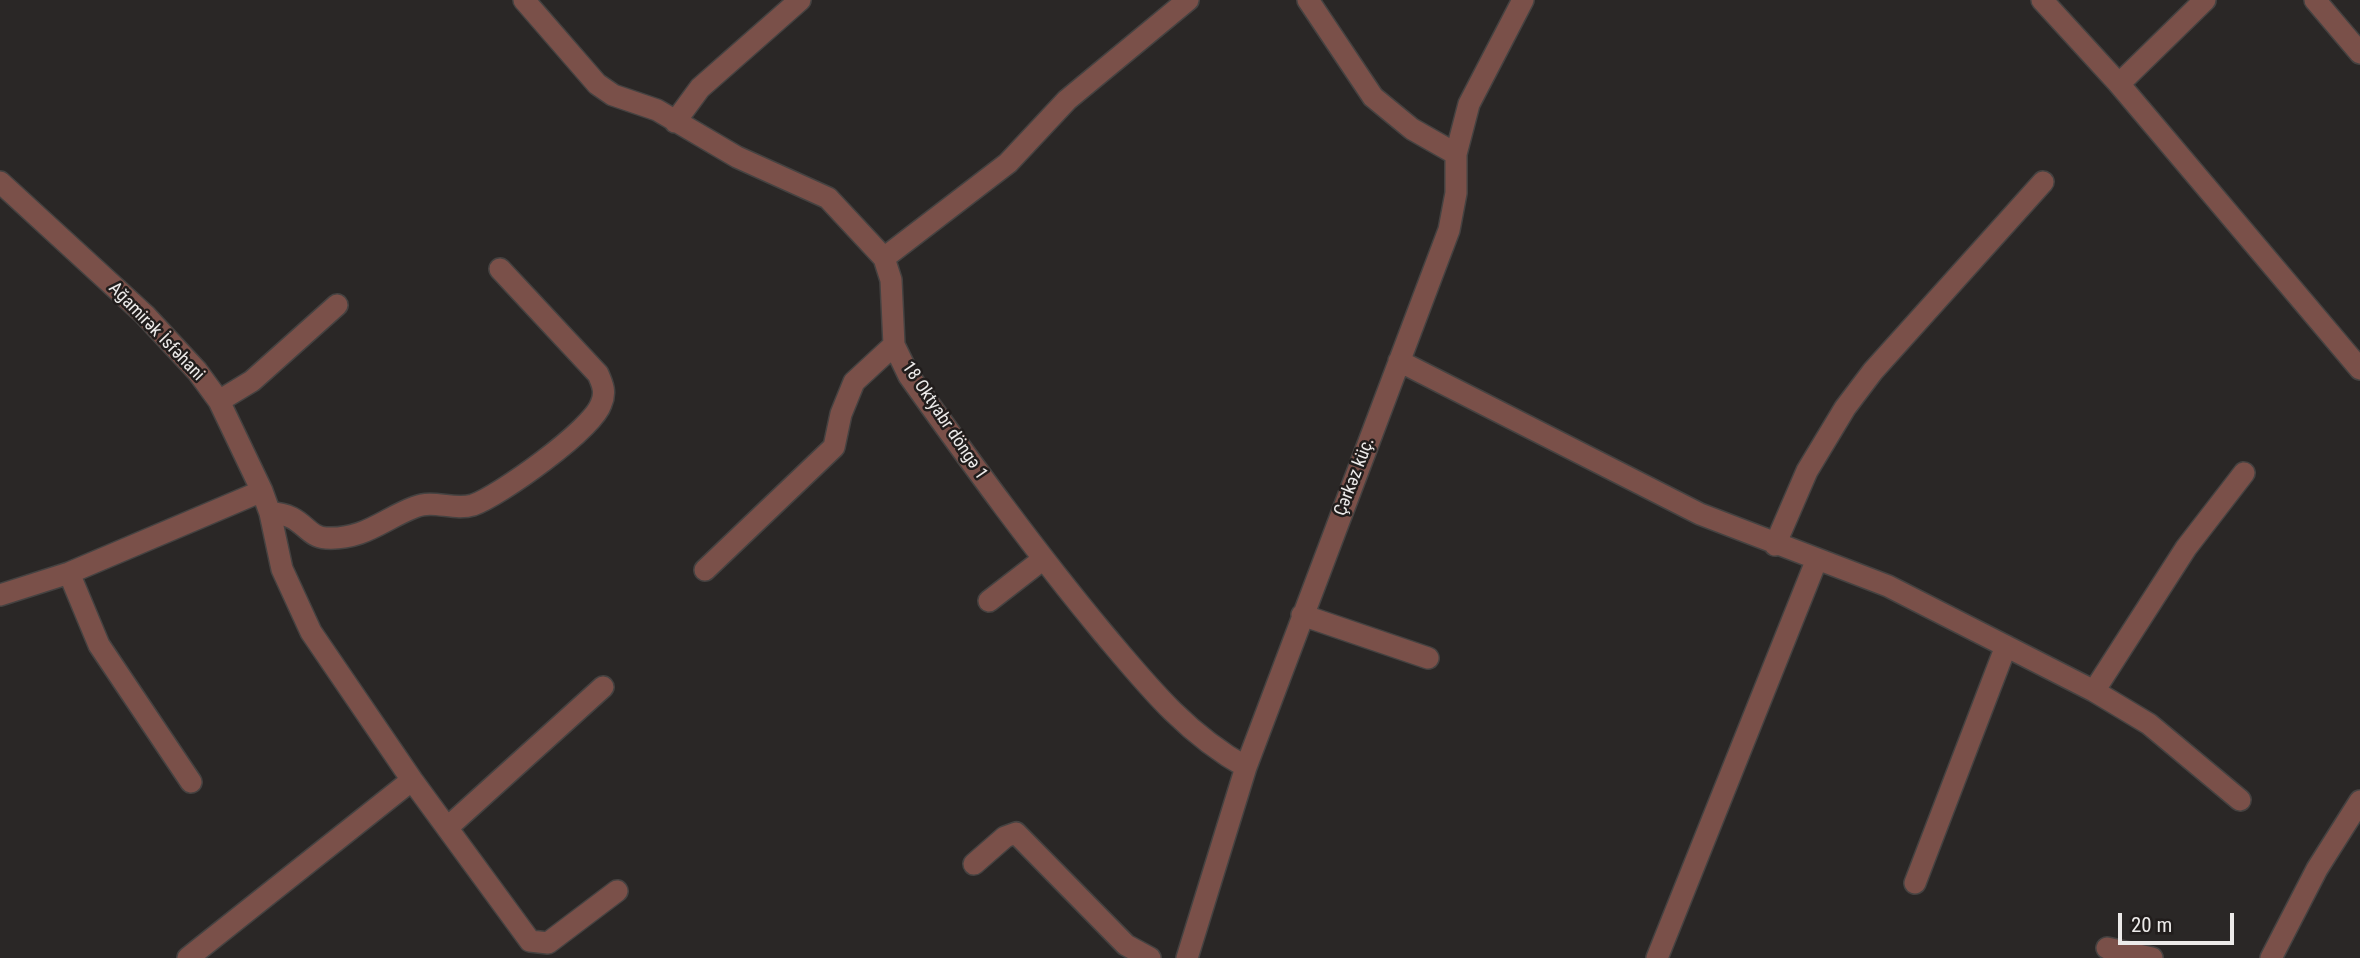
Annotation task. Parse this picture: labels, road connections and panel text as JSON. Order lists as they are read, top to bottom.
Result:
{
  "streets": {
    "street": ["Ağamirək İsfəhani", "18 Oktyabr döngə 1", "Çərkəz küç."]
  },
  "crossings": [
    ["18 Oktyabr döngə 1", "Çərkəz küç."]
  ],
  "scale_bar": "20 m"
}
